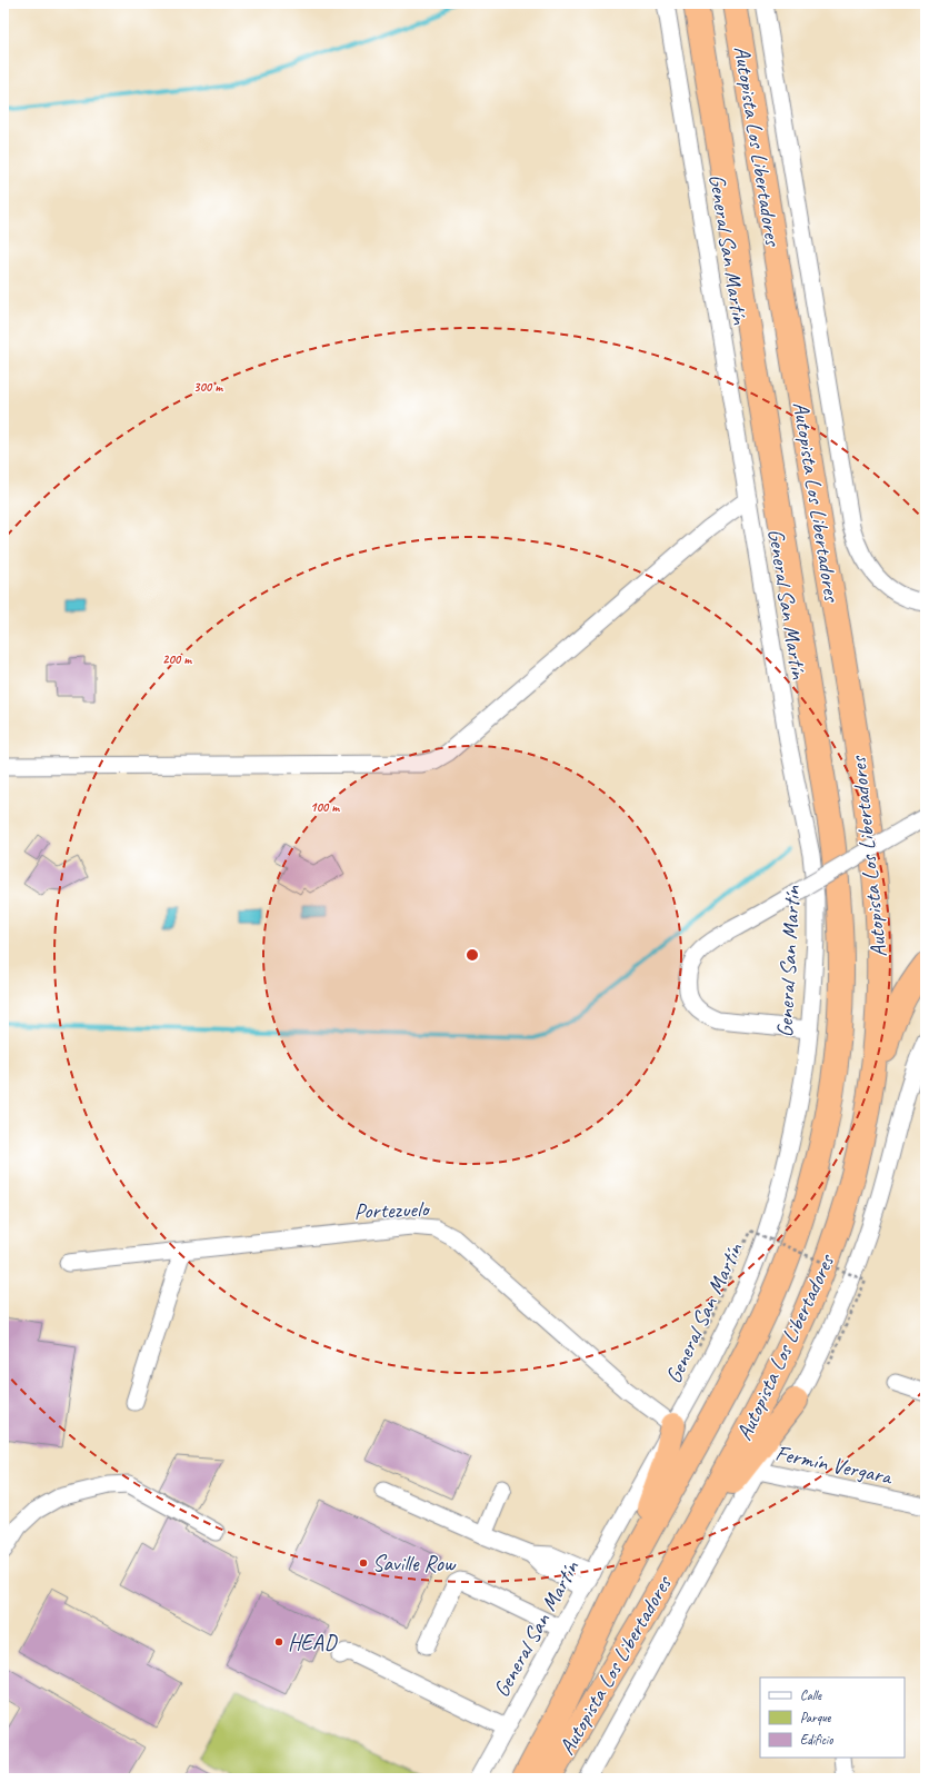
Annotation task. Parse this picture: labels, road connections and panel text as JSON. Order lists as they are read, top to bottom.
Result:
{
  "streets": {
    "highway": ["Autopista Los Libertadores"],
    "street": ["General San Martín", "Portezuelo", "Fermín Vergara"]
  },
  "crossings": [
    ["General San Martín", "Portezuelo"]
  ],
  "places": ["Saville Row", "HEAD"],
  "legend": ["Calle", "Parque", "Edificio"],
  "rings": ["300 m", "200 m", "100 m"]
}
